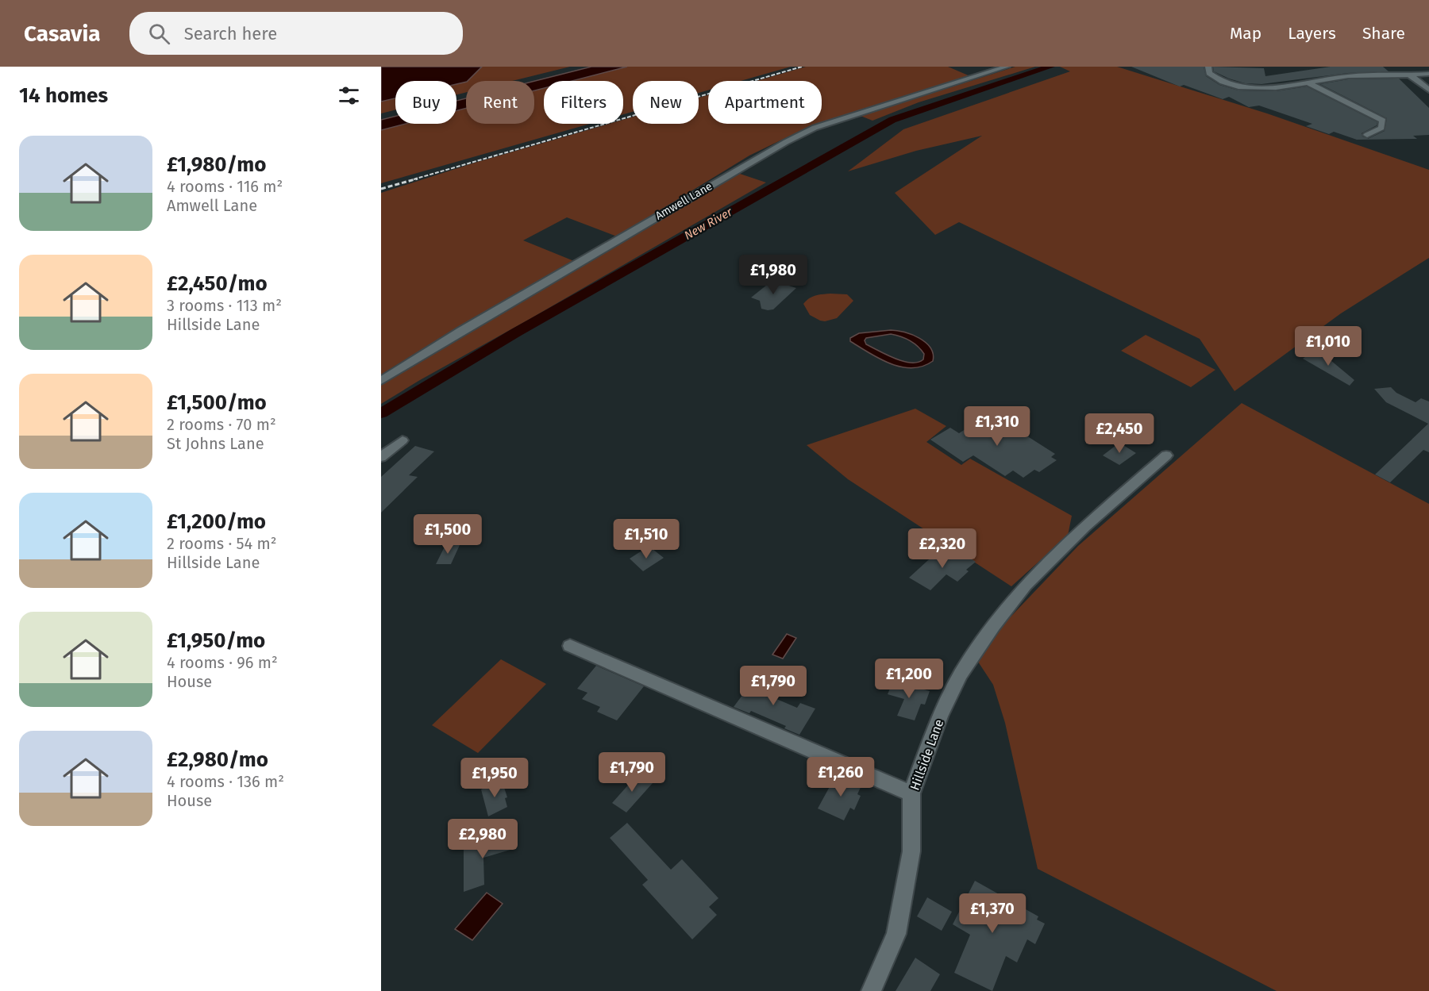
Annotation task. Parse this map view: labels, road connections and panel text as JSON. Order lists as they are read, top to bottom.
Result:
{
  "streets": {
    "street": ["Amwell Lane", "Hillside Lane"]
  },
  "water": ["New River"],
  "page": {
    "header": "Casavia",
    "search": "Search here",
    "nav": ["Map", "Layers", "Share"],
    "heading": "14 homes",
    "chip": [
      "Buy",
      "Rent",
      "Filters",
      "New",
      "Apartment"
    ],
    "list": [
      {
        "name": "£1,980/mo",
        "note": "4 rooms · 116 m² · Amwell Lane"
      },
      {
        "name": "£2,450/mo",
        "note": "3 rooms · 113 m² · Hillside Lane"
      },
      {
        "name": "£1,500/mo",
        "note": "2 rooms · 70 m² · St Johns Lane"
      },
      {
        "name": "£1,200/mo",
        "note": "2 rooms · 54 m² · Hillside Lane"
      },
      {
        "name": "£1,950/mo",
        "note": "4 rooms · 96 m² · House"
      },
      {
        "name": "£2,980/mo",
        "note": "4 rooms · 136 m² · House"
      }
    ],
    "price": [
      "£1,980",
      "£1,010",
      "£1,310",
      "£2,450",
      "£1,500",
      "£1,510",
      "£2,320",
      "£1,200",
      "£1,790",
      "£1,790",
      "£1,260",
      "£1,950",
      "£2,980",
      "£1,370"
    ]
  }
}
